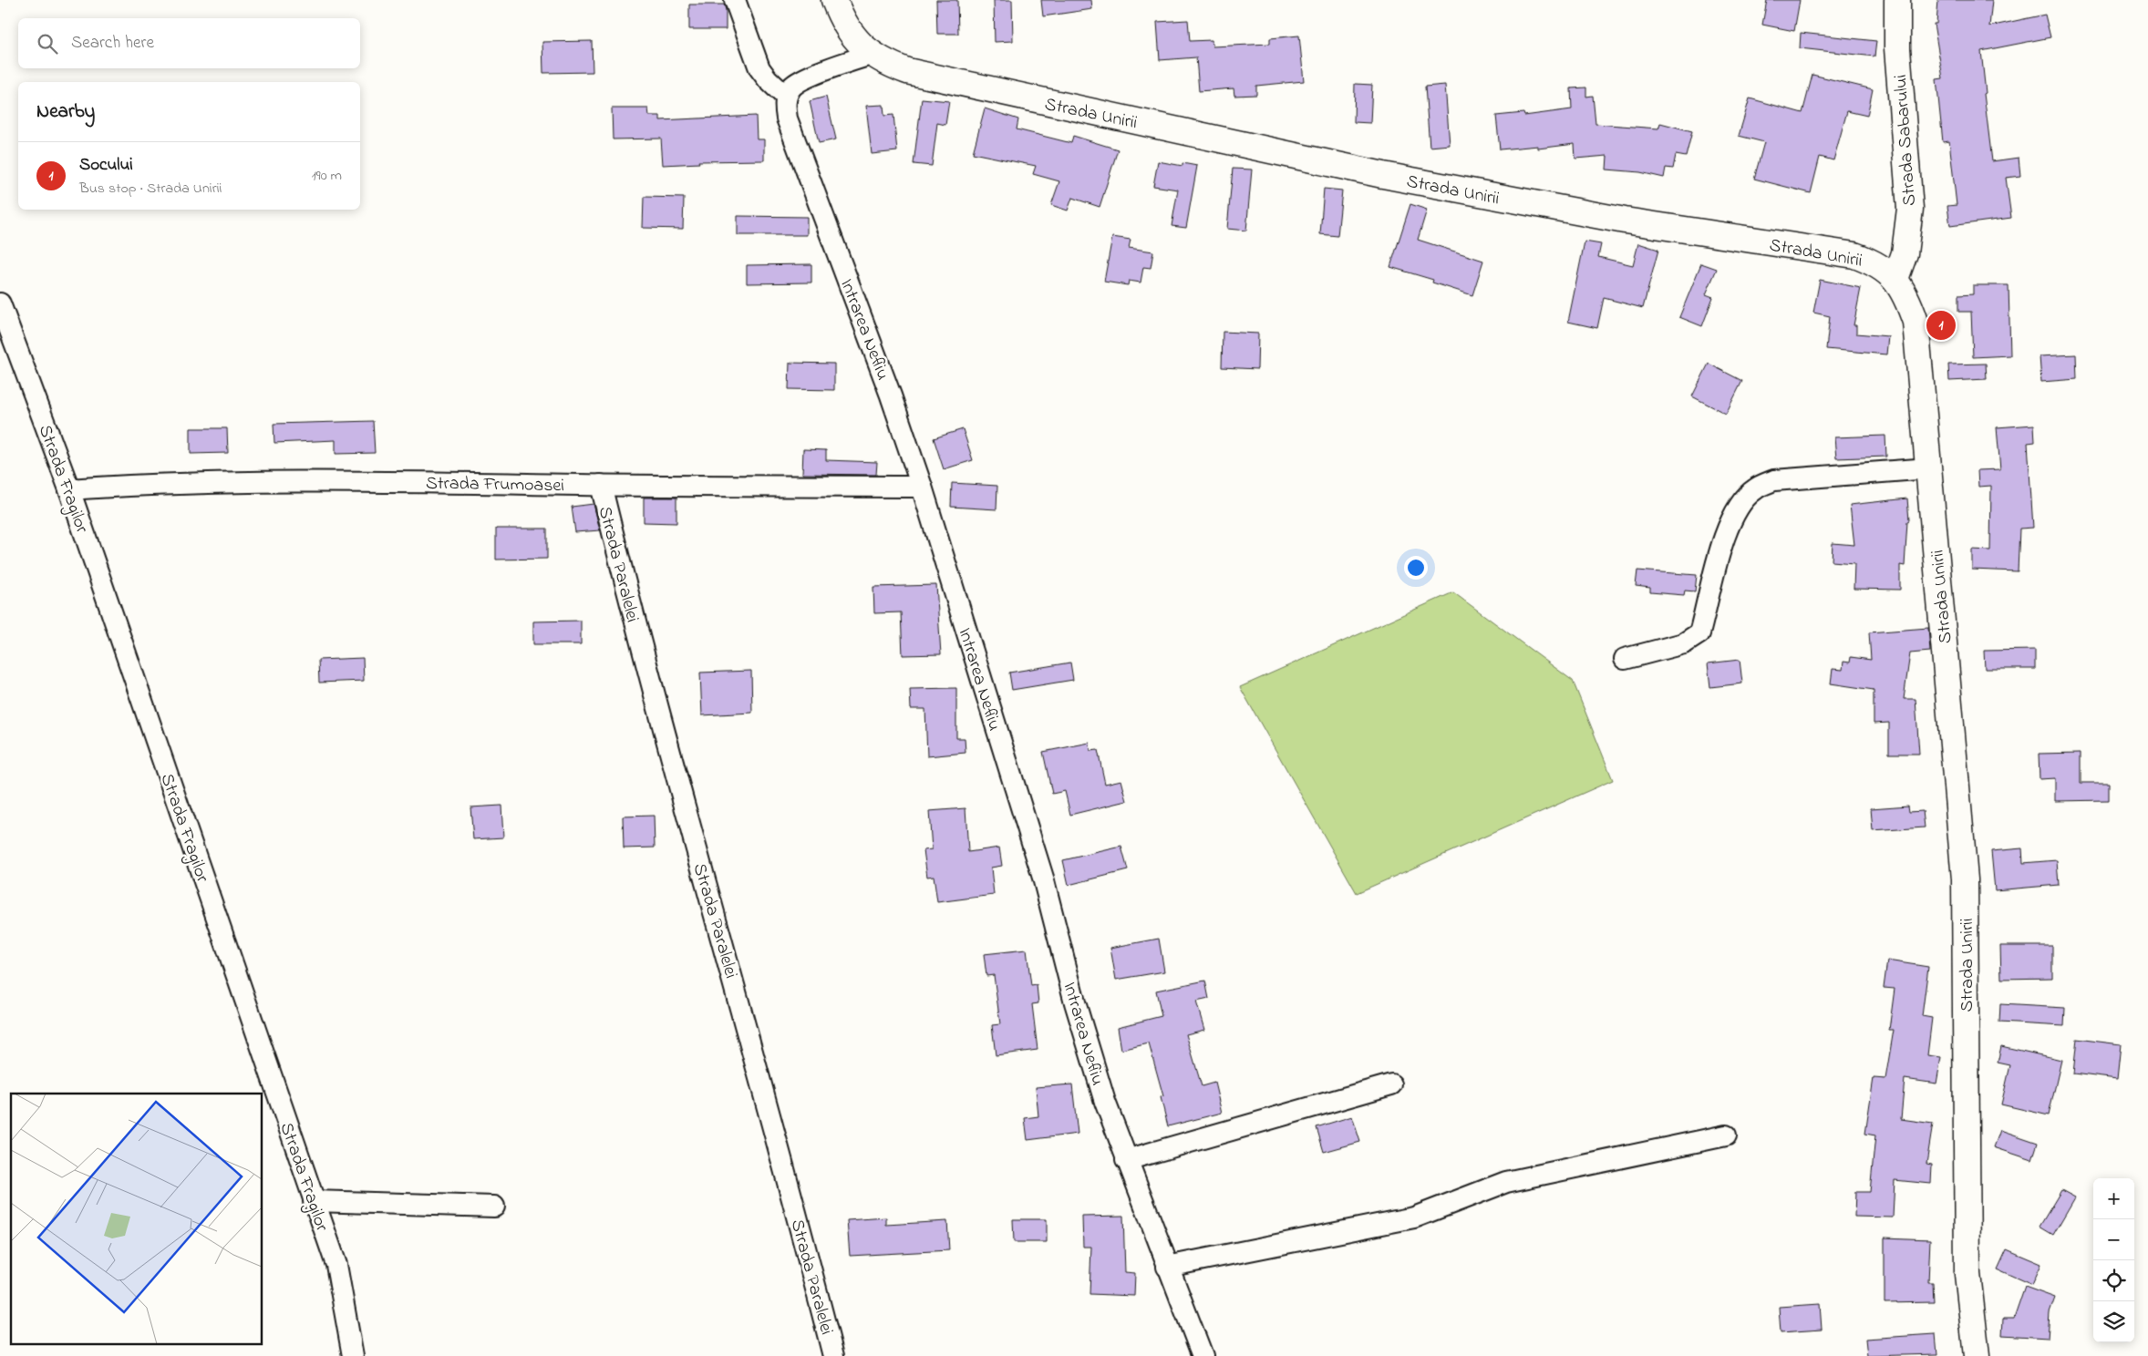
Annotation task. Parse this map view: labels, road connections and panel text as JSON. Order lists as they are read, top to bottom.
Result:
{
  "streets": {
    "main road": ["Strada Unirii", "Strada Sabarului"],
    "street": [
      "Intrarea Nefliu",
      "Strada Fragilor",
      "Strada Frumoasei",
      "Strada Paralelei"
    ]
  },
  "crossings": [
    ["Strada Unirii", "Strada Sabarului"],
    ["Intrarea Nefliu", "Strada Frumoasei"],
    ["Strada Fragilor", "Strada Frumoasei"],
    ["Strada Frumoasei", "Strada Paralelei"]
  ],
  "page": {
    "search": "Search here",
    "heading": "Nearby",
    "list": [
      {
        "mark": "1",
        "name": "Socului",
        "note": "Bus stop · Strada Unirii",
        "value": "190 m"
      }
    ],
    "pins": "1",
    "map_buttons": ["+", "−"]
  }
}
